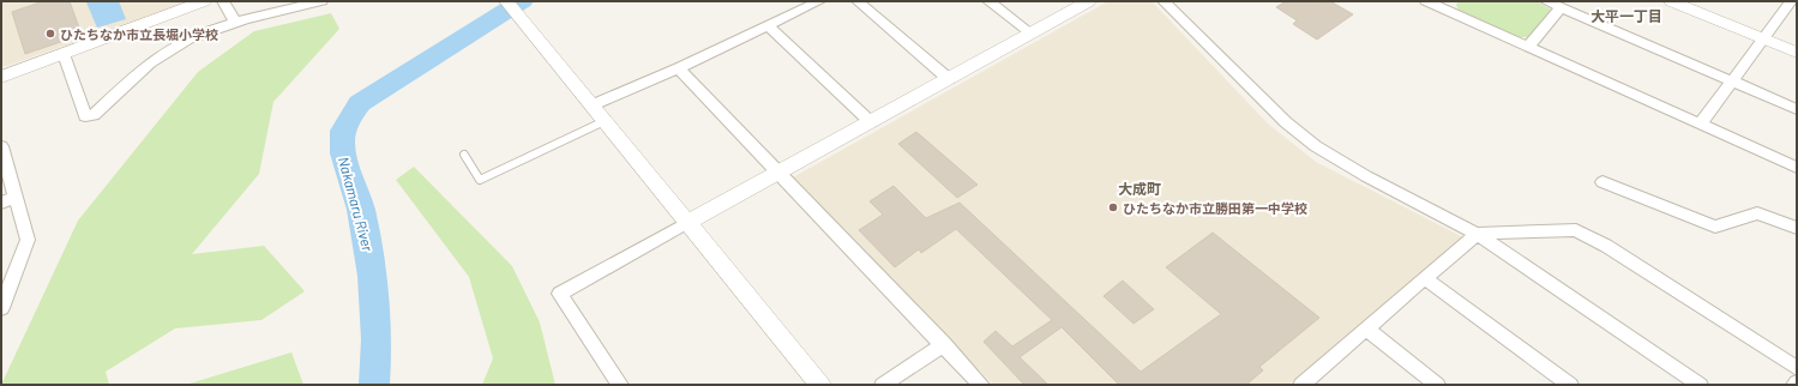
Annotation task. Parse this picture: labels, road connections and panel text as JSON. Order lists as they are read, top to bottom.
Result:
{
  "districts": ["大平一丁目", "大成町"],
  "water": ["Nakamaru River"],
  "places": ["ひたちなか市立長堀小学校", "ひたちなか市立勝田第一中学校"]
}
